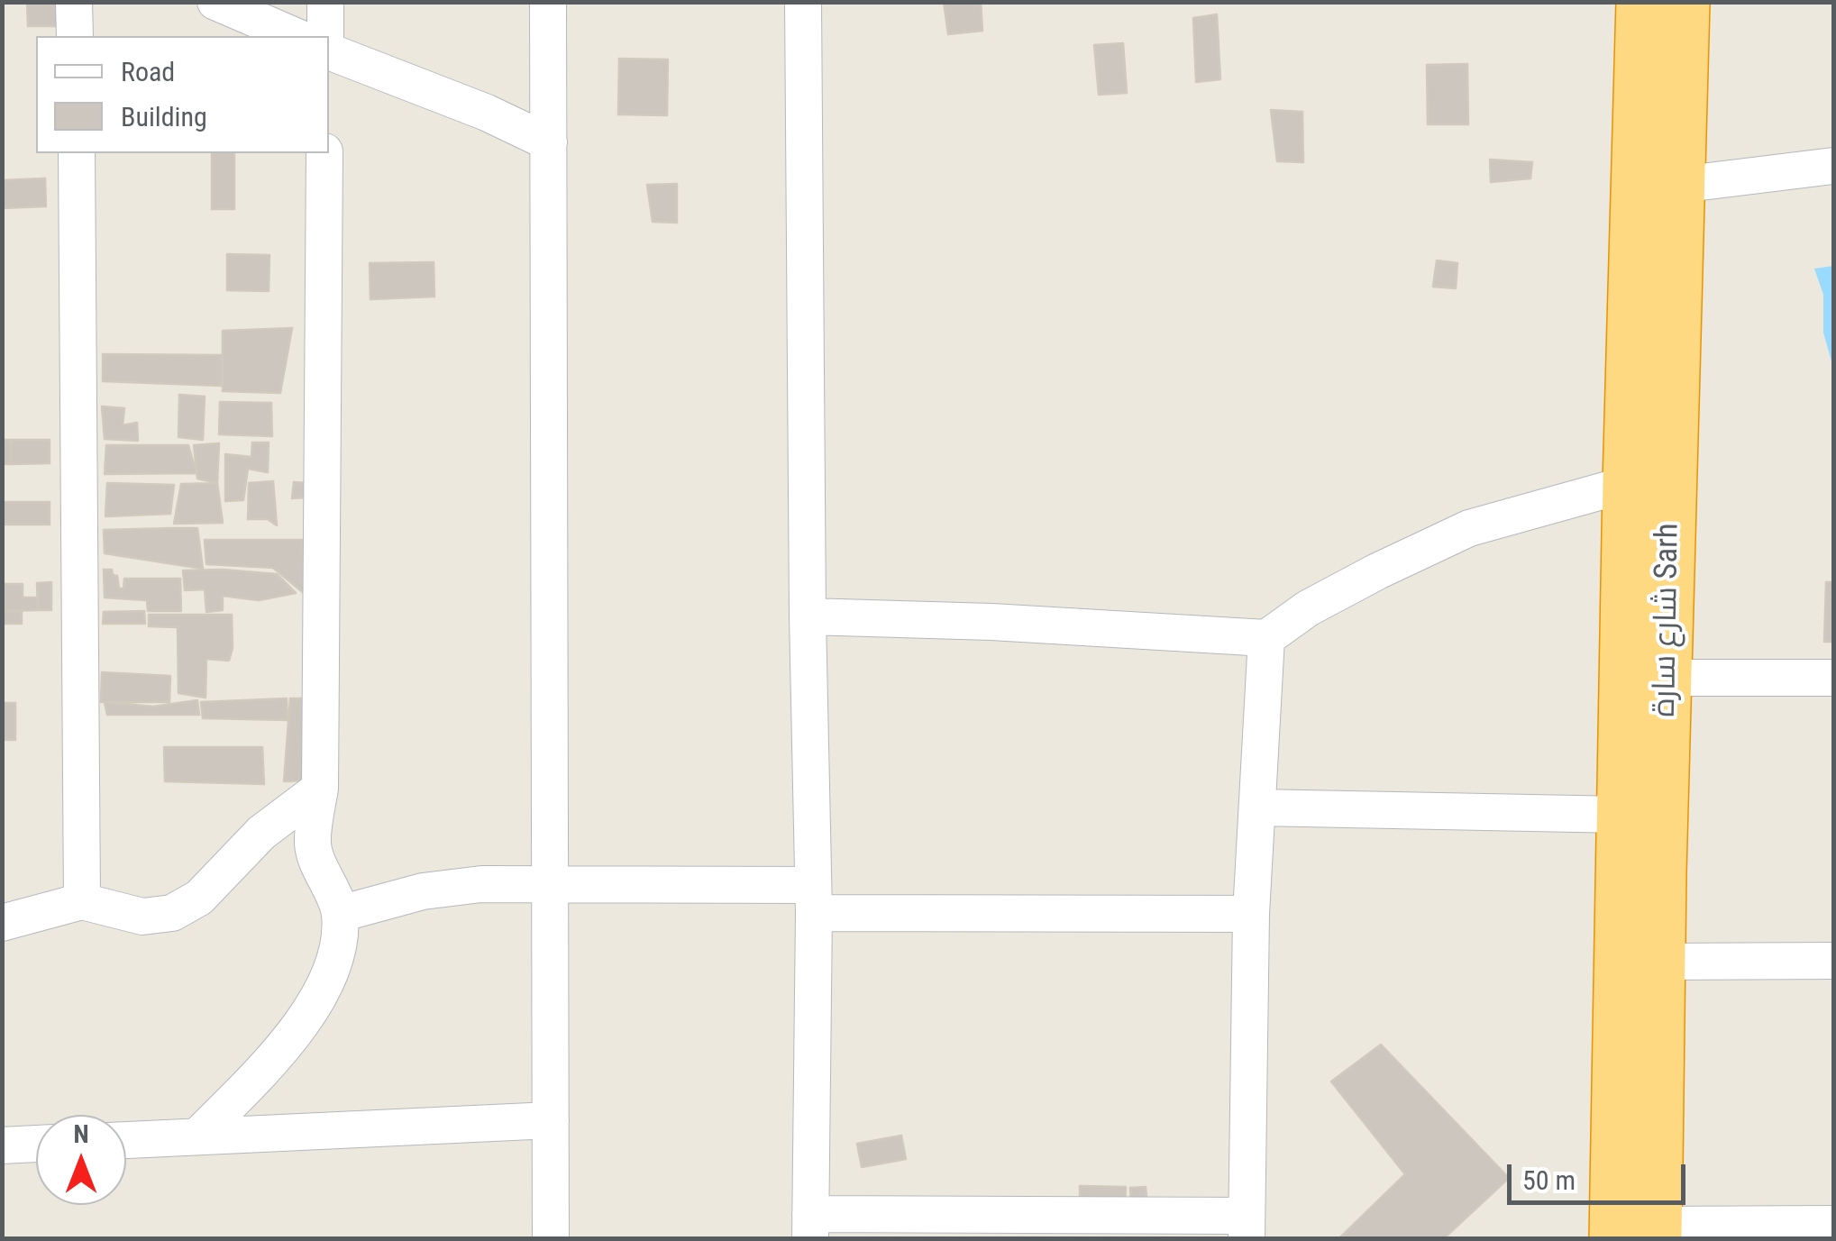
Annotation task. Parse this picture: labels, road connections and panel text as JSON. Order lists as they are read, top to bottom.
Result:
{
  "streets": {
    "highway": ["شارع سارة Sarh"]
  },
  "legend": ["Road", "Building"],
  "scale_bar": "50 m",
  "north": "top"
}
